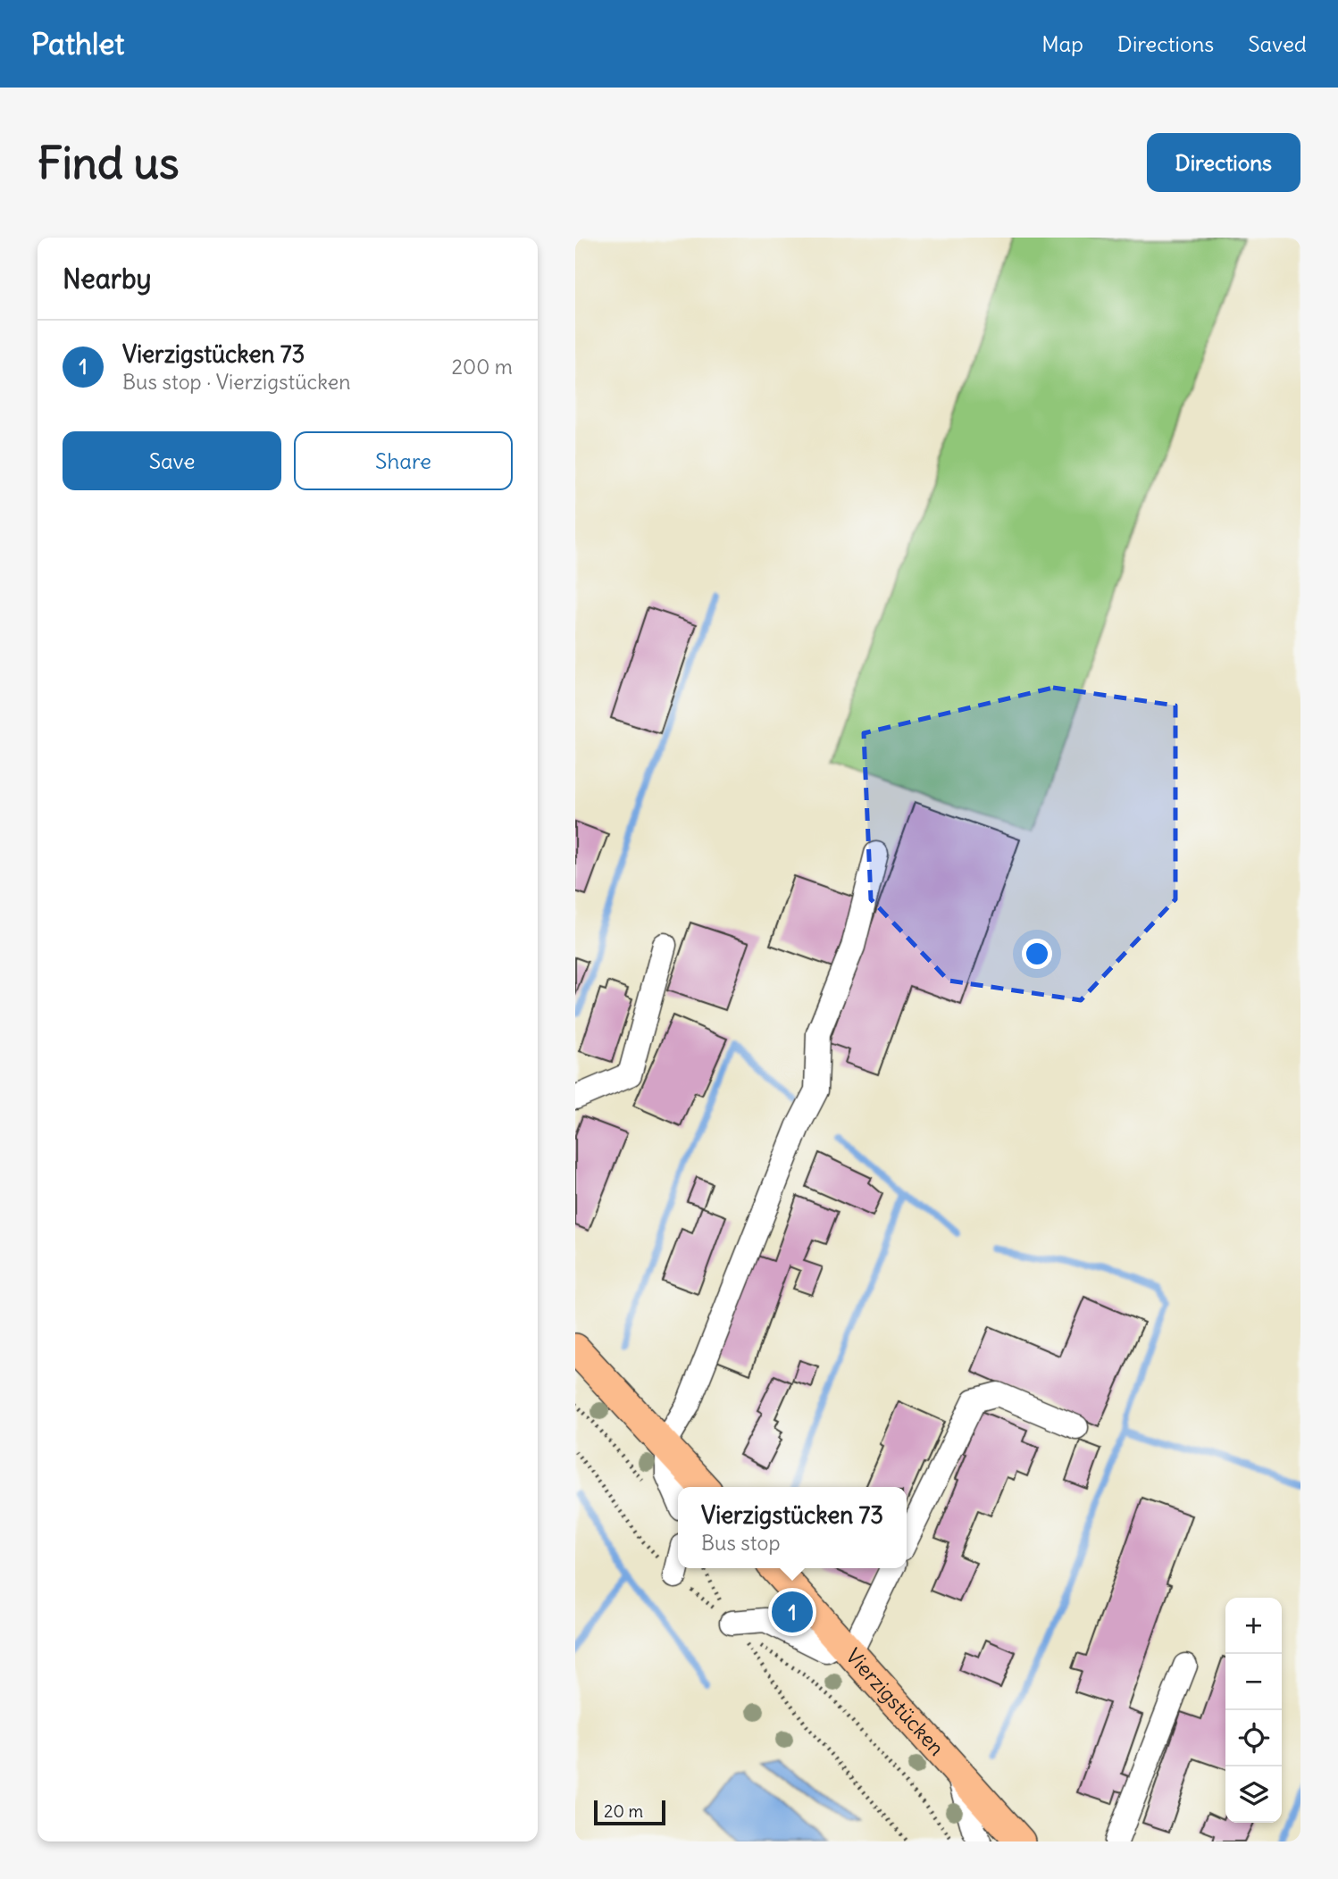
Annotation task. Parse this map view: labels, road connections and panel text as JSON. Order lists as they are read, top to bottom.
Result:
{
  "streets": {
    "main road": ["Vierzigstücken"]
  },
  "scale_bar": "20 m",
  "page": {
    "header": "Pathlet",
    "nav": ["Map", "Directions", "Saved"],
    "buttons": [
      "Directions",
      ["Save", "Share"]
    ],
    "title": "Find us",
    "heading": "Nearby",
    "list": [
      {
        "mark": "1",
        "name": "Vierzigstücken 73",
        "note": "Bus stop · Vierzigstücken",
        "value": "200 m"
      }
    ],
    "popup": ["Vierzigstücken 73", "Bus stop"],
    "pins": "1",
    "map_buttons": ["+", "−"],
    "scale": "20 m"
  }
}
